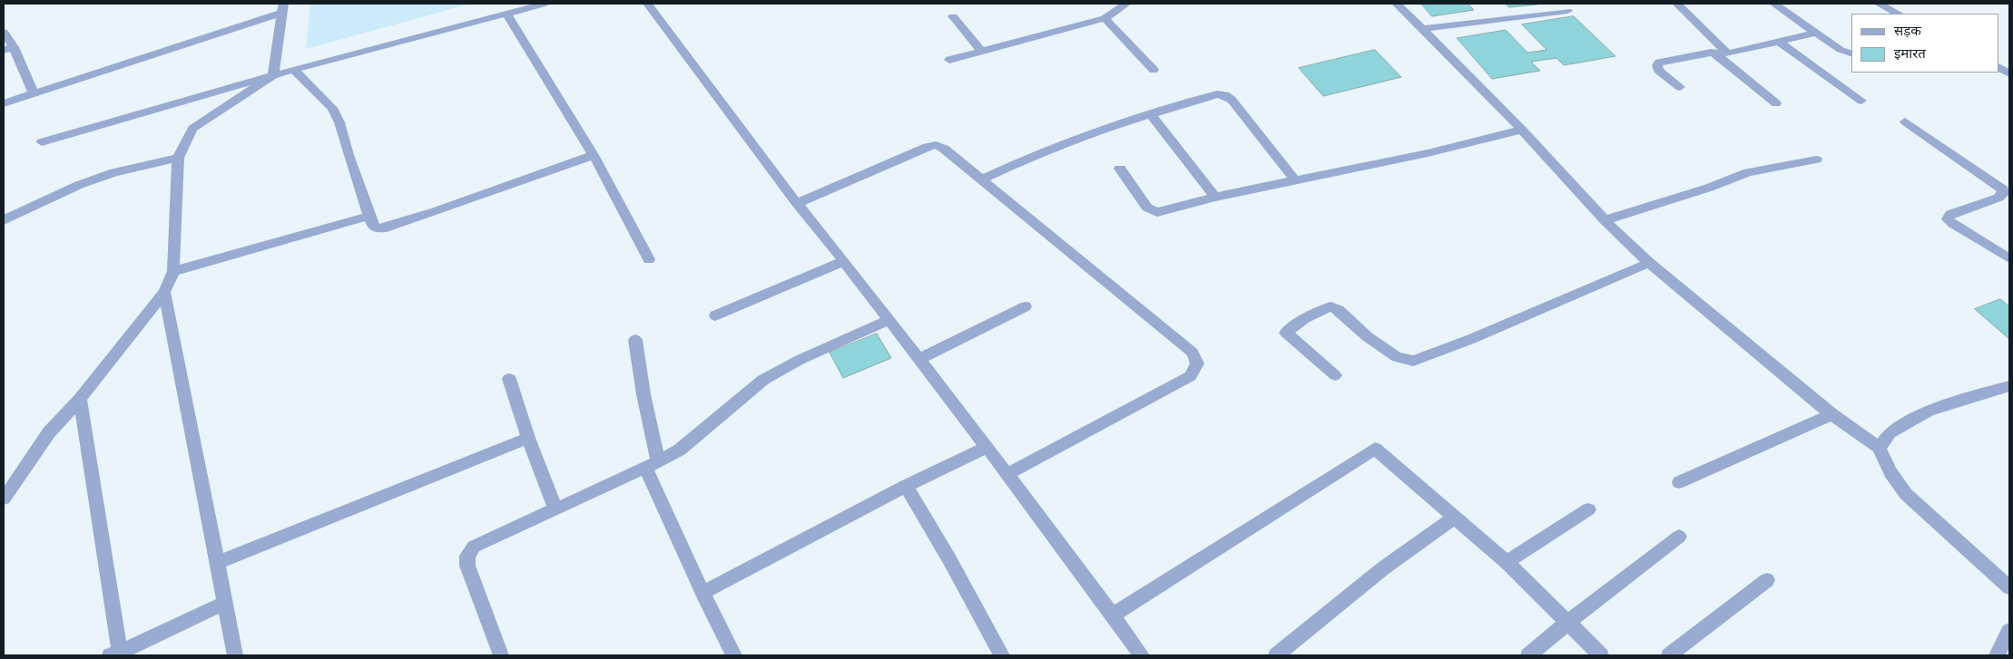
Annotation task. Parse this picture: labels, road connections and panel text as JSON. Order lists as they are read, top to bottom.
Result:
{
  "legend": ["सड़क", "इमारत"]
}
